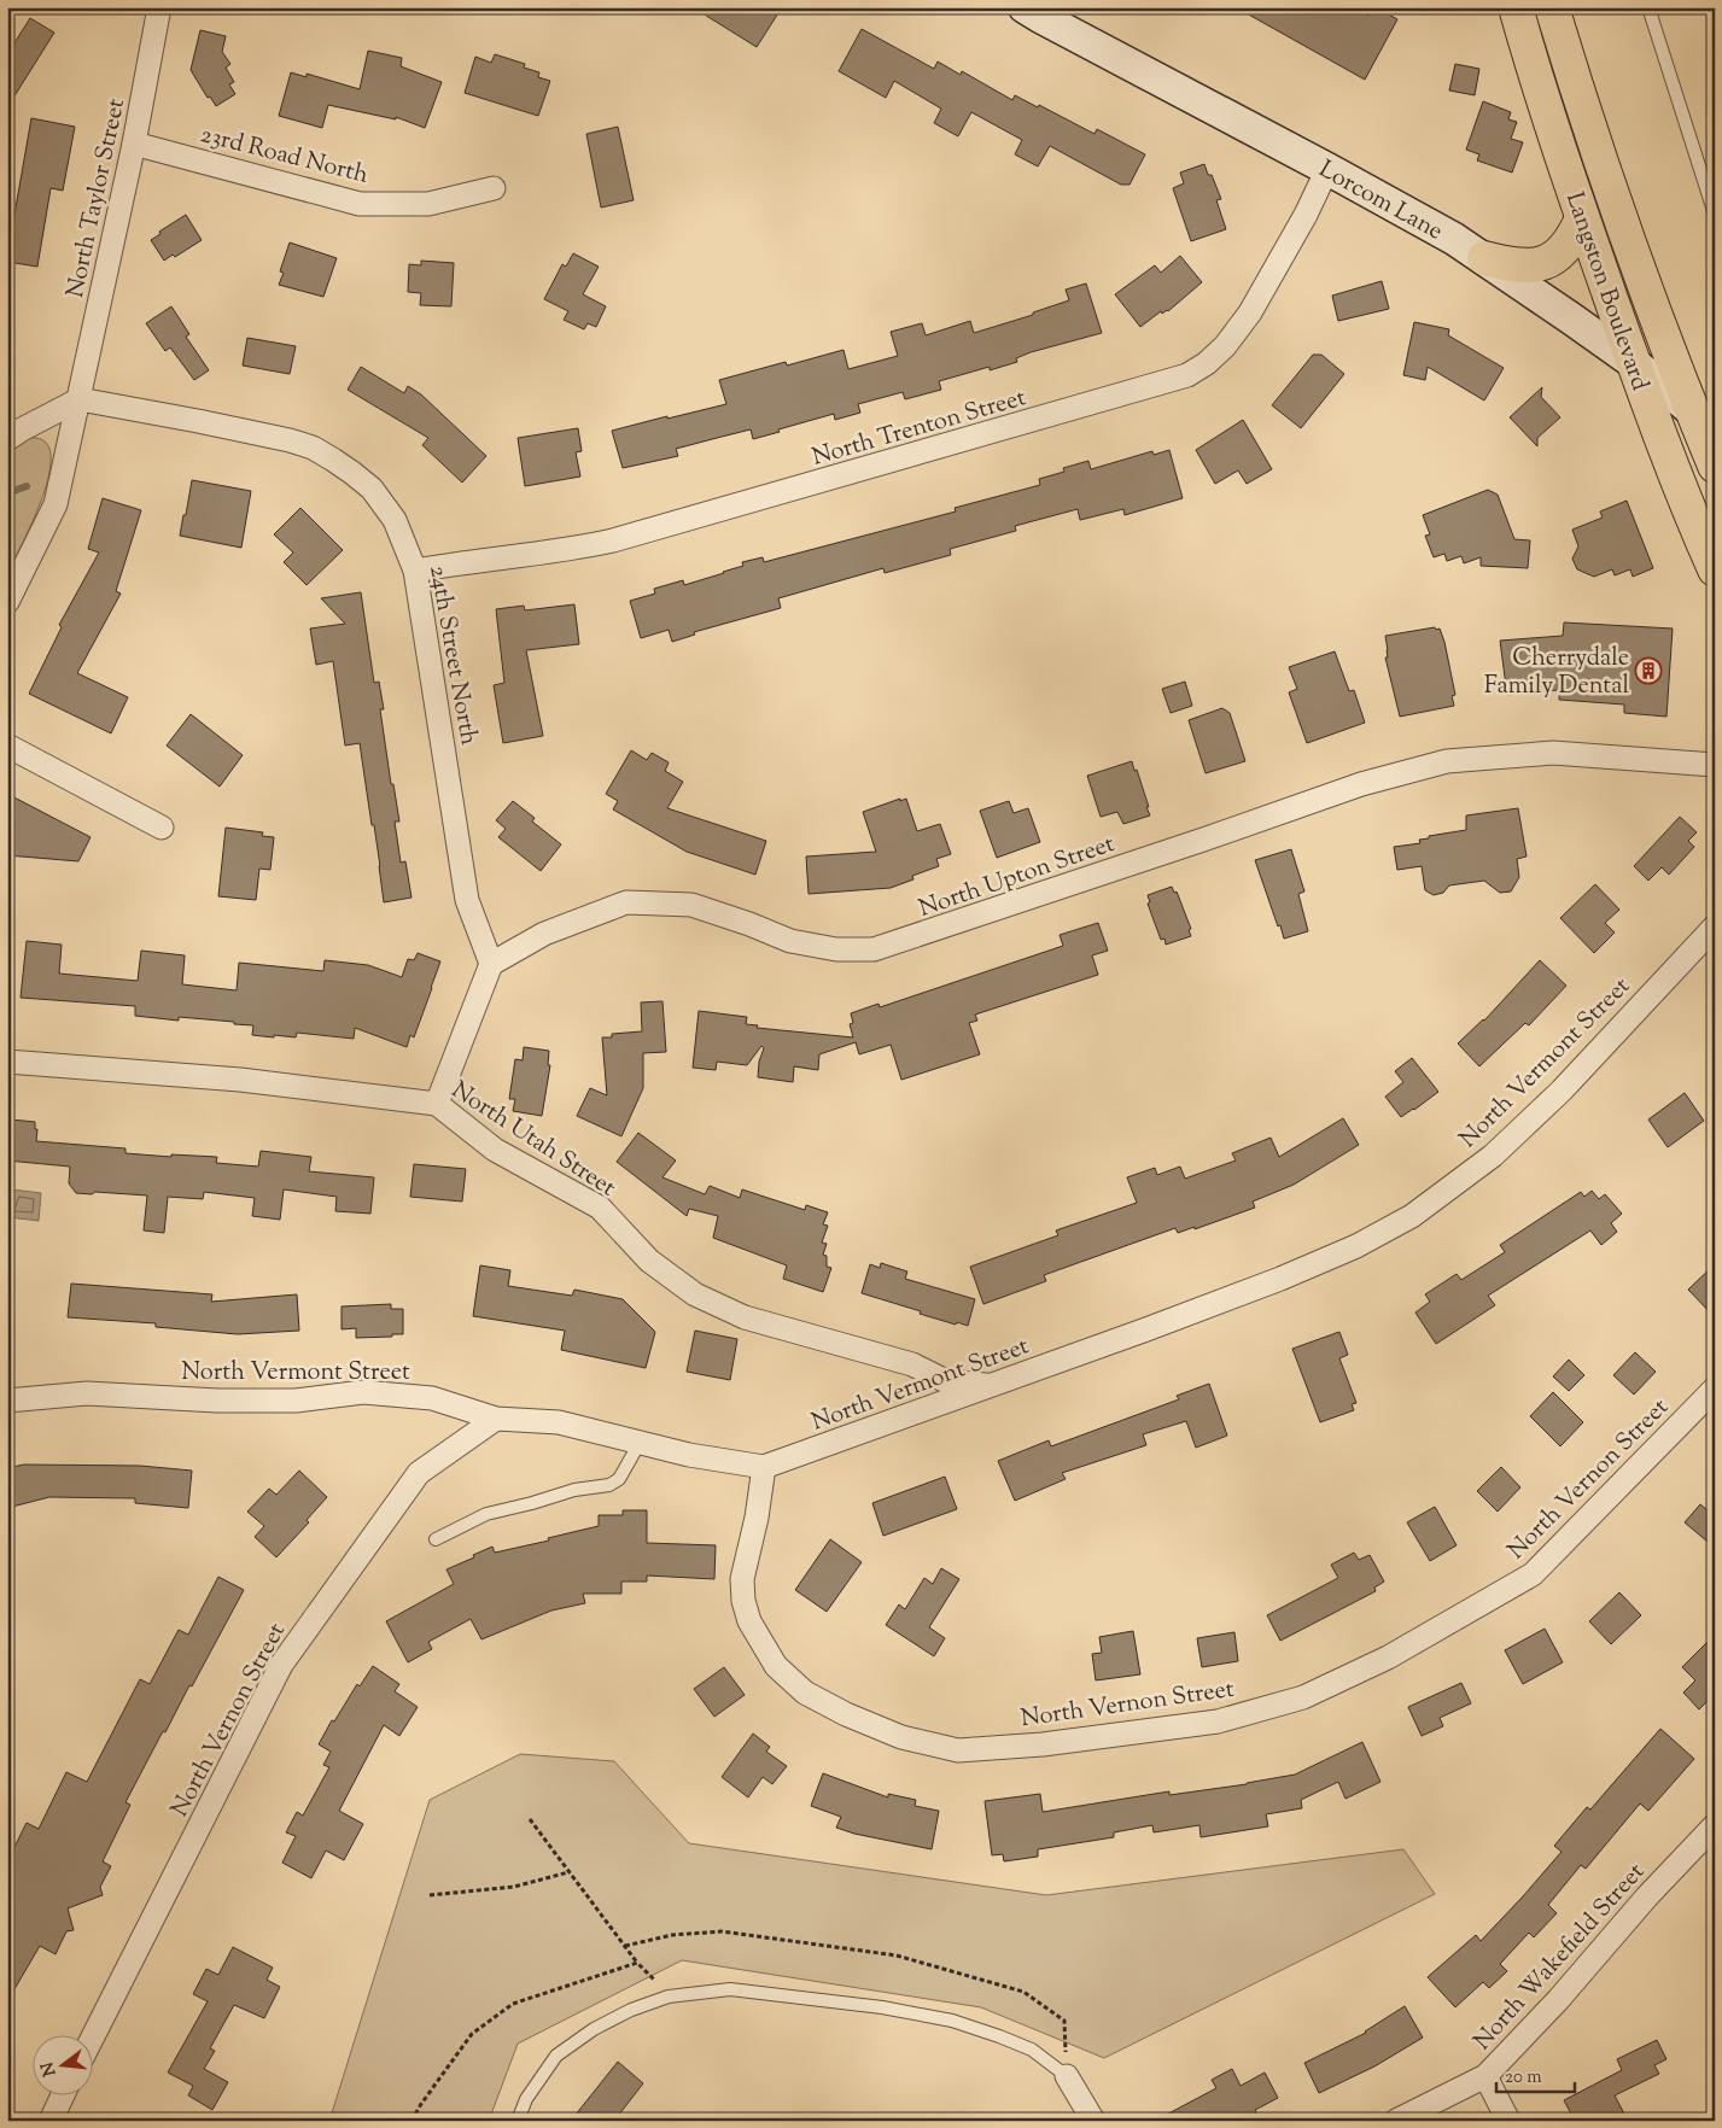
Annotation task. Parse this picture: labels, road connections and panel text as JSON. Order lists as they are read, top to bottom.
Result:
{
  "streets": {
    "main road": ["Langston Boulevard"],
    "street": [
      "23rd Road North",
      "North Taylor Street",
      "Lorcom Lane",
      "North Trenton Street",
      "24th Street North",
      "North Upton Street",
      "North Vermont Street",
      "North Utah Street",
      "North Vernon Street",
      "North Wakefield Street"
    ]
  },
  "crossings": [
    ["23rd Road North", "North Taylor Street"],
    ["North Taylor Street", "24th Street North"],
    ["Lorcom Lane", "Langston Boulevard"],
    ["Lorcom Lane", "North Trenton Street"],
    ["North Trenton Street", "24th Street North"],
    ["24th Street North", "North Upton Street"],
    ["North Vermont Street", "North Utah Street"],
    ["North Vermont Street", "North Vernon Street"]
  ],
  "places": {
    "building": ["Cherrydale Family Dental"]
  },
  "scale_bar": "20 m",
  "north": "left"
}
